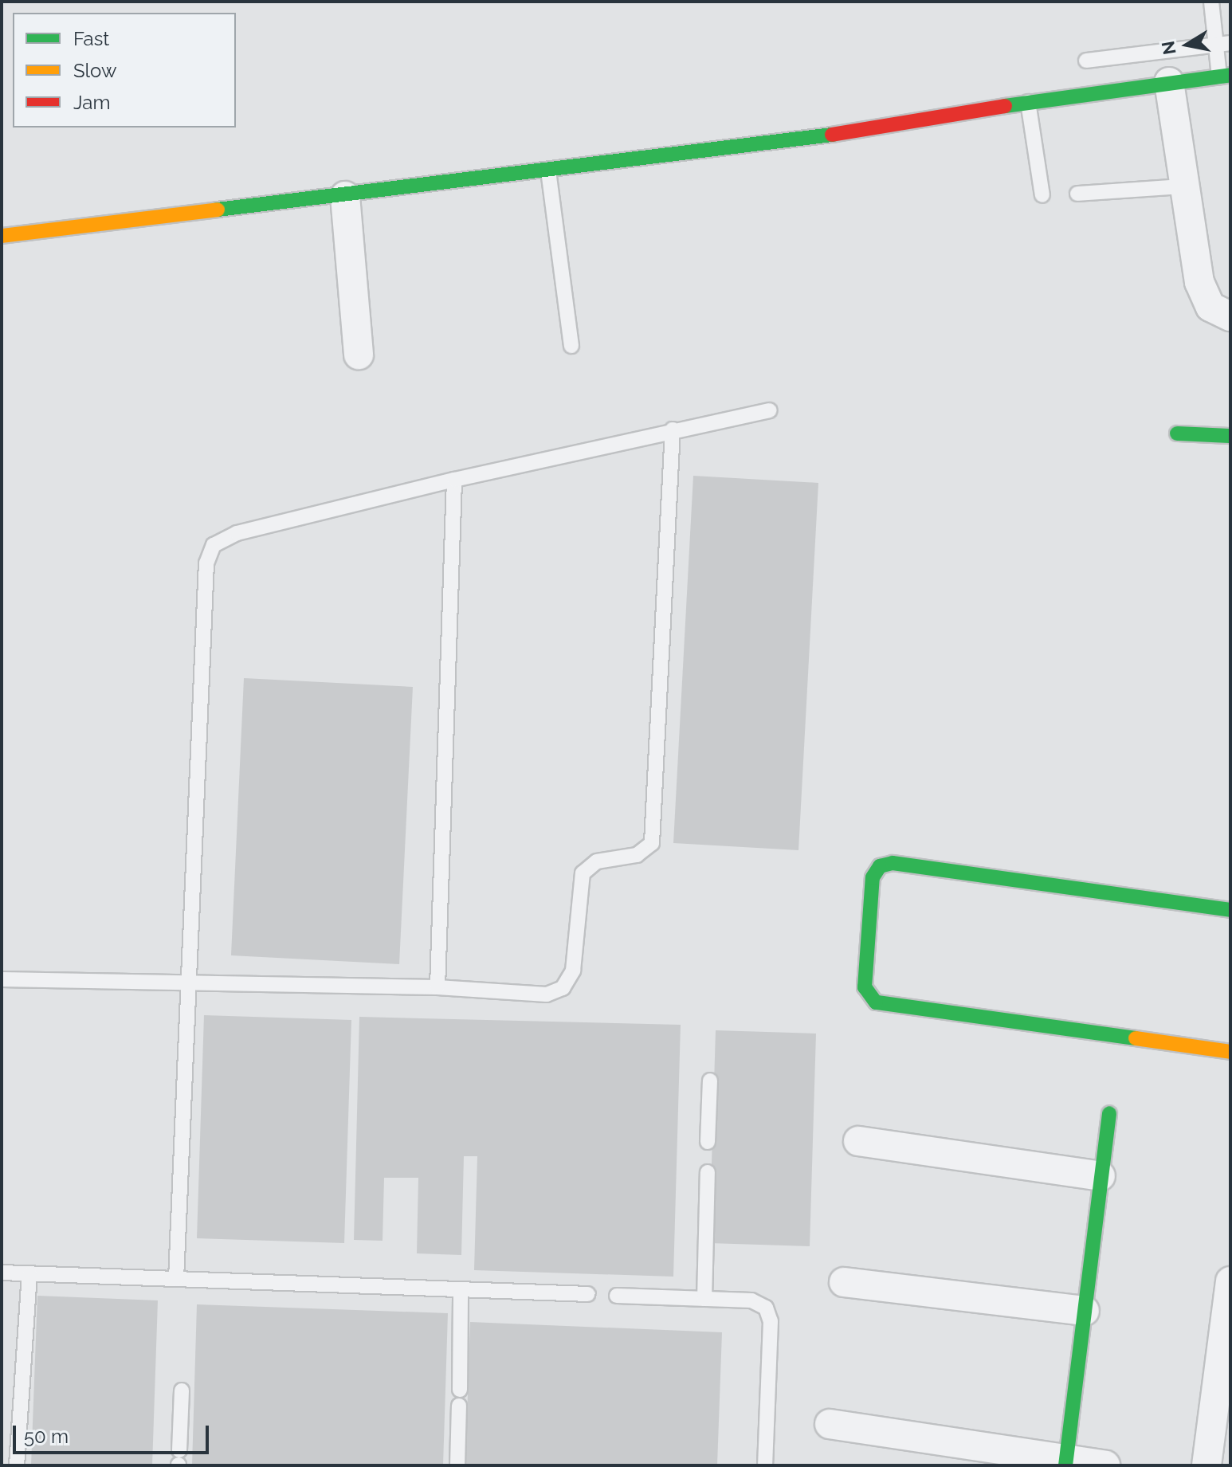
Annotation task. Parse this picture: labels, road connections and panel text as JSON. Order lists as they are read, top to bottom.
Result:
{
  "legend": ["Fast", "Slow", "Jam"],
  "scale_bar": "50 m",
  "north": "left"
}
